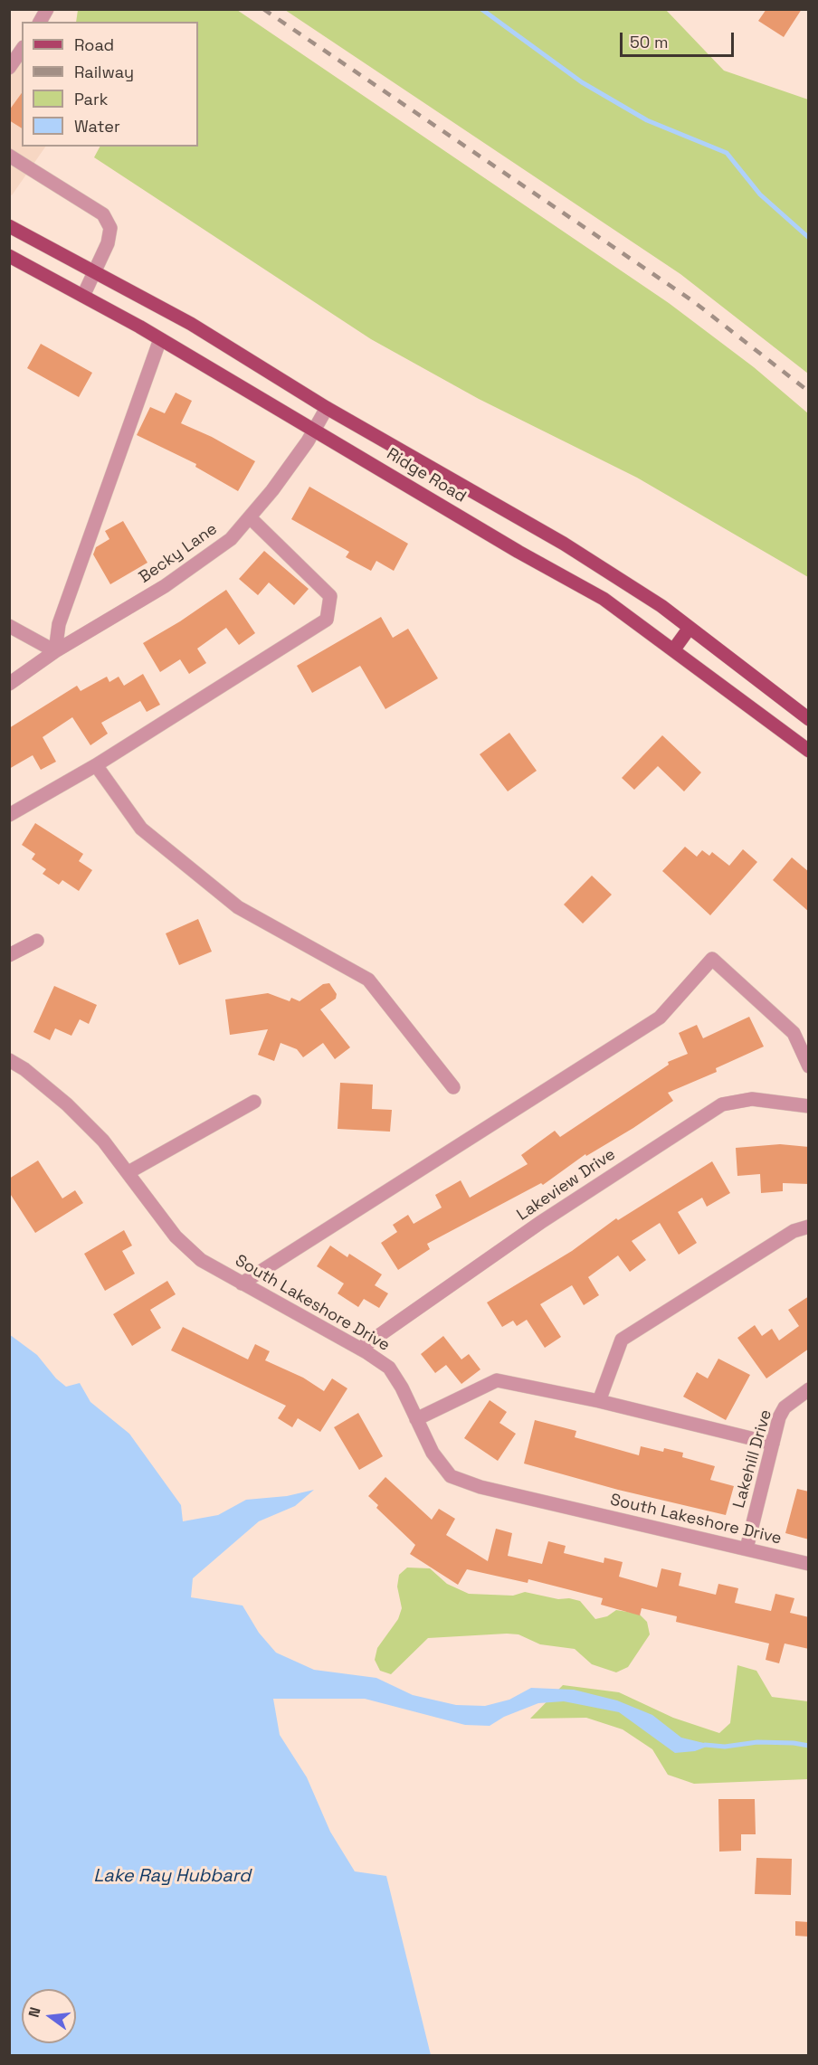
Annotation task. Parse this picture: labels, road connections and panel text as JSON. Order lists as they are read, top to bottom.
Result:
{
  "streets": {
    "main road": ["Ridge Road"],
    "street": [
      "Becky Lane",
      "Lakeview Drive",
      "South Lakeshore Drive",
      "Lakehill Drive"
    ]
  },
  "crossings": [
    ["Ridge Road", "Becky Lane"],
    ["Lakeview Drive", "South Lakeshore Drive"],
    ["South Lakeshore Drive", "Lakehill Drive"]
  ],
  "water": ["Lake Ray Hubbard"],
  "legend": [
    "Road",
    "Railway",
    "Park",
    "Water"
  ],
  "scale_bar": "50 m",
  "north": "left"
}
